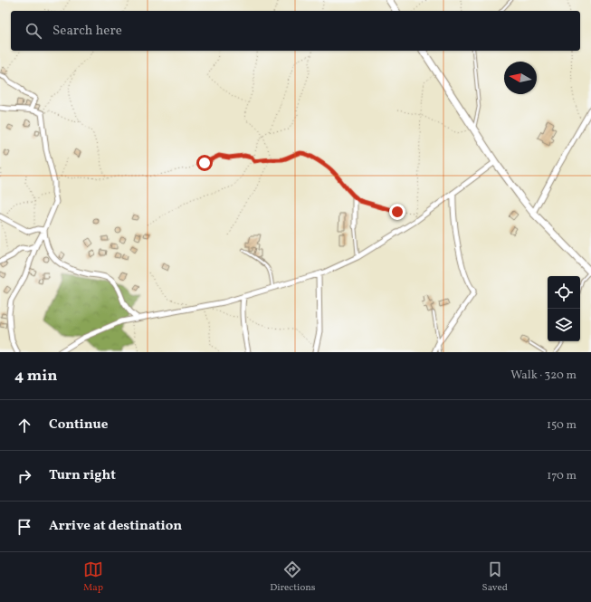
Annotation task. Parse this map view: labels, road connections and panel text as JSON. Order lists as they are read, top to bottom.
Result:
{
  "north": "left",
  "page": {
    "search": "Search here",
    "heading": ["4 min", "Walk · 320 m"],
    "list": [
      ["Continue", "150 m"],
      ["Turn right", "170 m"],
      "Arrive at destination"
    ],
    "nav": ["Map", "Directions", "Saved"]
  }
}
